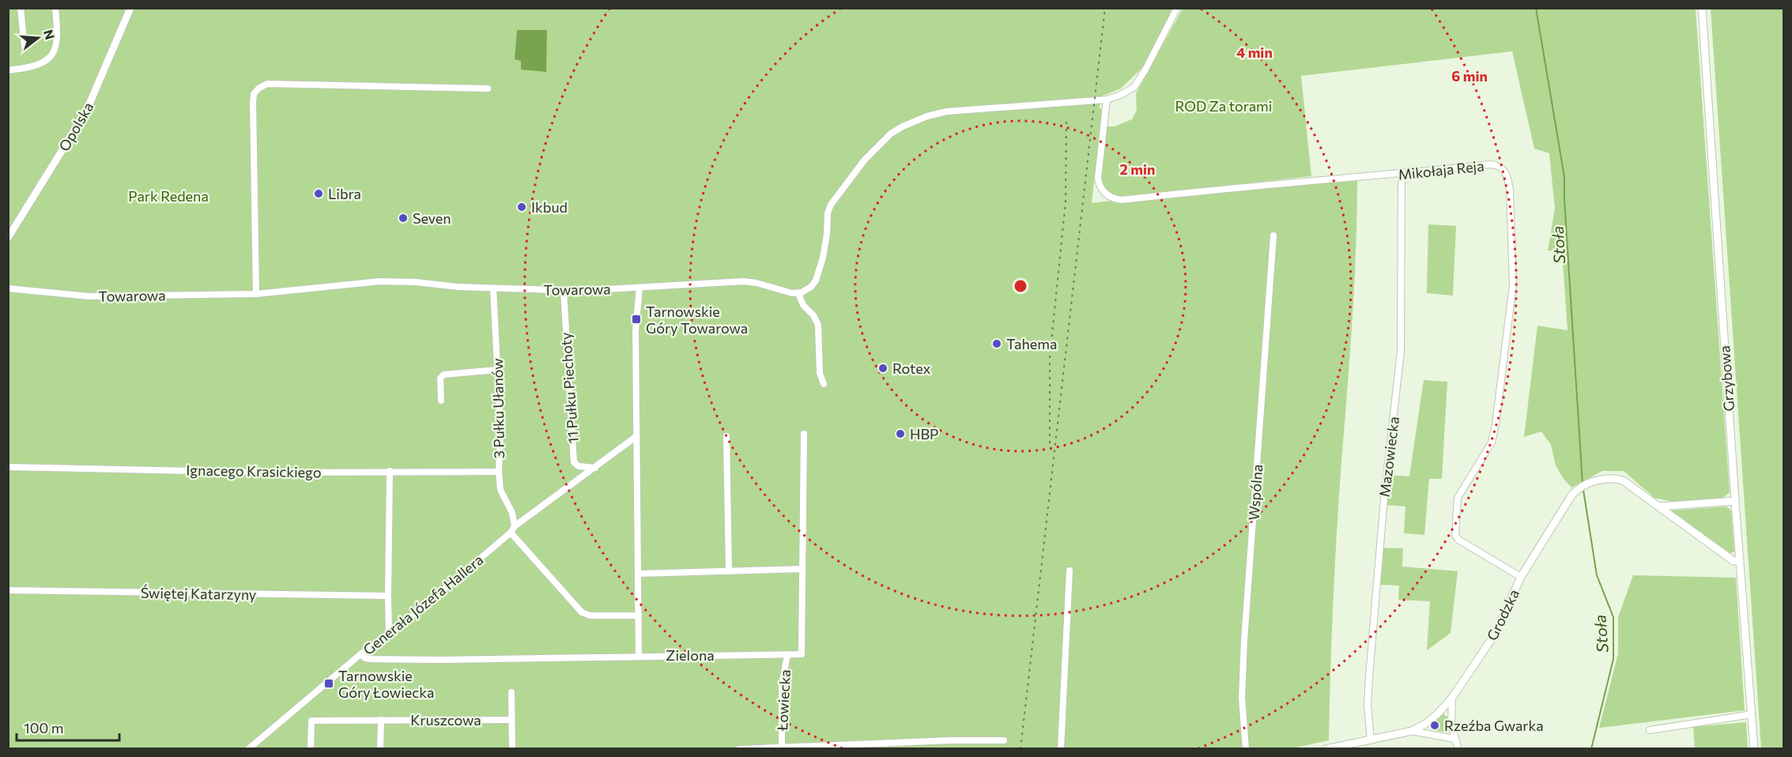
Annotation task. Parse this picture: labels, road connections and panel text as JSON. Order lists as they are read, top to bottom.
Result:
{
  "streets": {
    "street": [
      "Opolska",
      "Mikołaja Reja",
      "Towarowa",
      "Grzybowa",
      "11 Pułku Piechoty",
      "3 Pułku Ułanów",
      "Mazowiecka",
      "Ignacego Krasickiego",
      "Wspólna",
      "Świętej Katarzyny",
      "Generała Józefa Hallera",
      "Grodzka",
      "Zielona",
      "Łowiecka",
      "Kruszcowa"
    ]
  },
  "crossings": [
    ["Mikołaja Reja", "Mazowiecka"],
    ["Mikołaja Reja", "Grodzka"],
    ["Towarowa", "11 Pułku Piechoty"],
    ["Towarowa", "3 Pułku Ułanów"],
    ["Grzybowa", "Grodzka"],
    ["11 Pułku Piechoty", "Generała Józefa Hallera"],
    ["3 Pułku Ułanów", "Ignacego Krasickiego"],
    ["3 Pułku Ułanów", "Generała Józefa Hallera"],
    ["Mazowiecka", "Grodzka"],
    ["Generała Józefa Hallera", "Zielona"],
    ["Zielona", "Łowiecka"]
  ],
  "water": ["Stoła"],
  "parks": ["ROD Za torami", "Park Redena"],
  "places": {
    "other": [
      "Libra",
      "Ikbud",
      "Seven",
      "Tahema",
      "Rotex",
      "HBP",
      "Rzeźba Gwarka"
    ],
    "transit": ["Tarnowskie Góry Towarowa", "Tarnowskie Góry Łowiecka"]
  },
  "scale_bar": "100 m",
  "north": "right",
  "rings": ["4 min", "6 min", "2 min"]
}
